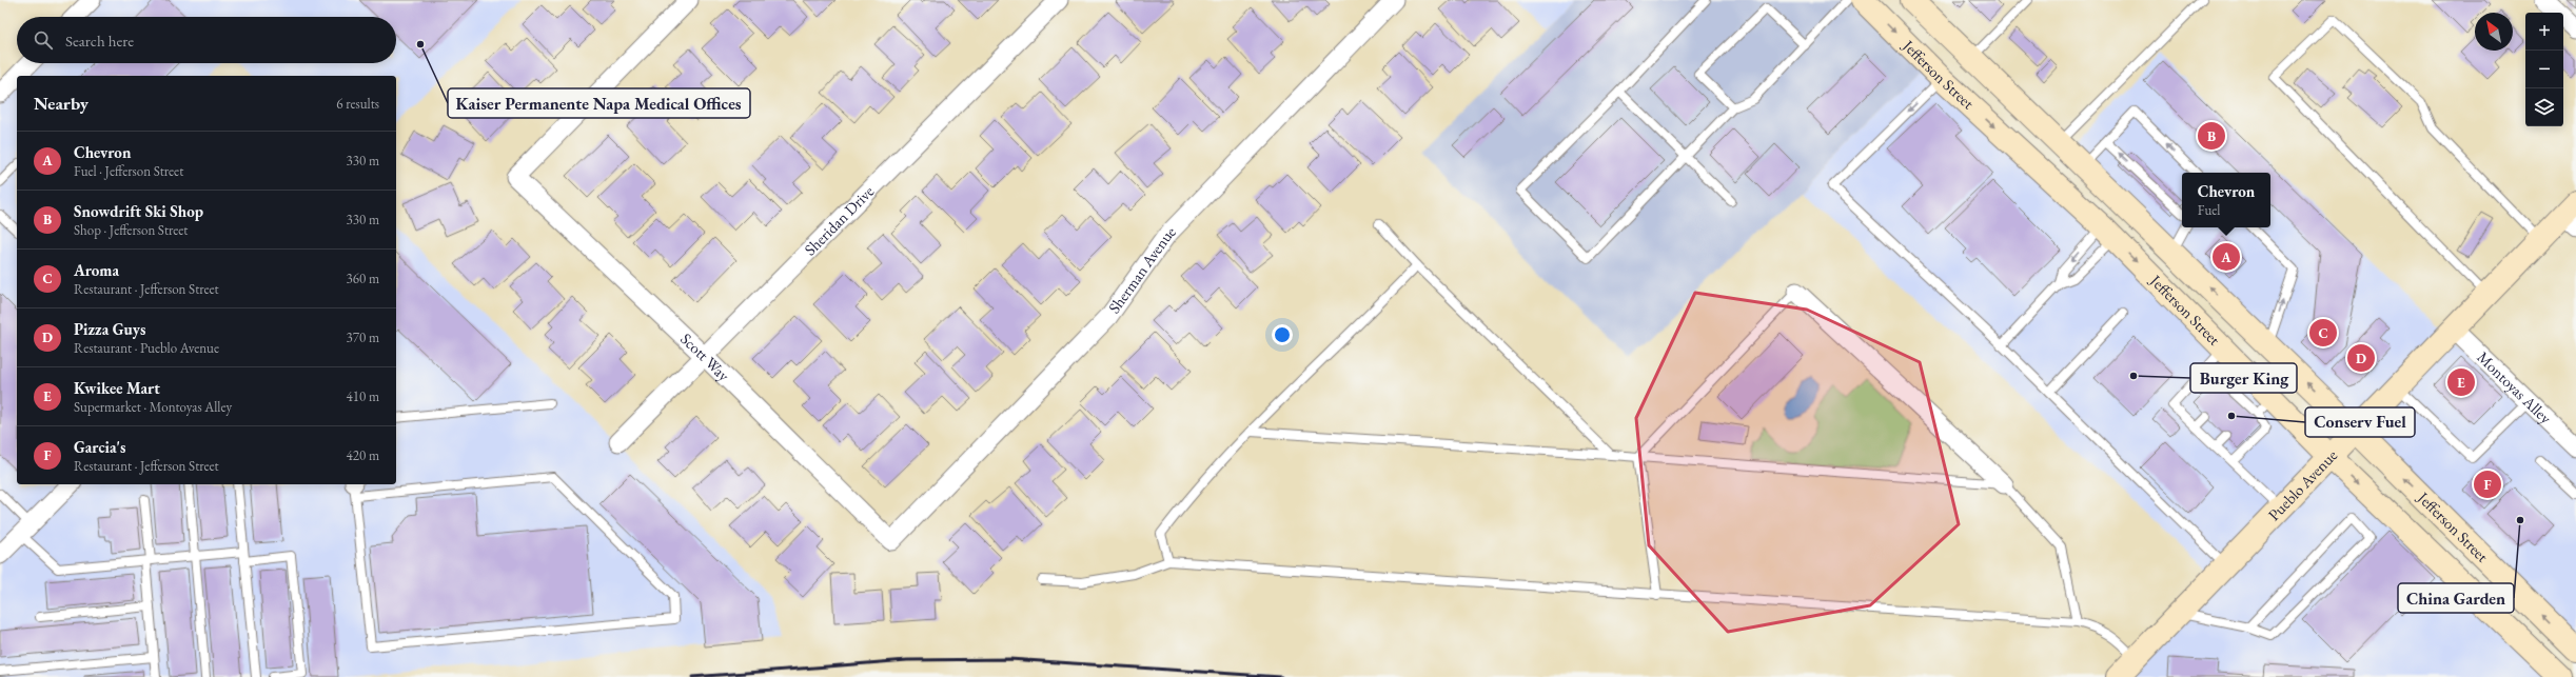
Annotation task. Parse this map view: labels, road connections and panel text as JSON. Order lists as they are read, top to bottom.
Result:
{
  "streets": {
    "main road": ["Jefferson Street", "Pueblo Avenue"],
    "street": [
      "Sheridan Drive",
      "Sherman Avenue",
      "Scott Way",
      "Montoyas Alley"
    ]
  },
  "crossings": [
    ["Jefferson Street", "Pueblo Avenue"],
    ["Sheridan Drive", "Scott Way"],
    ["Sherman Avenue", "Scott Way"],
    ["Montoyas Alley", "Pueblo Avenue"]
  ],
  "places": [
    "Kaiser Permanente Napa Medical Offices",
    "Burger King",
    "Conserv Fuel",
    "China Garden"
  ],
  "north": "top left",
  "page": {
    "map_buttons": ["+", "−"],
    "search": "Search here",
    "heading": ["Nearby", "6 results"],
    "pins": [
      "B",
      "A",
      "C",
      "D",
      "E",
      "F"
    ],
    "list": [
      {
        "mark": "A",
        "name": "Chevron",
        "note": "Fuel · Jefferson Street",
        "value": "330 m"
      },
      {
        "mark": "B",
        "name": "Snowdrift Ski Shop",
        "note": "Shop · Jefferson Street",
        "value": "330 m"
      },
      {
        "mark": "C",
        "name": "Aroma",
        "note": "Restaurant · Jefferson Street",
        "value": "360 m"
      },
      {
        "mark": "D",
        "name": "Pizza Guys",
        "note": "Restaurant · Pueblo Avenue",
        "value": "370 m"
      },
      {
        "mark": "E",
        "name": "Kwikee Mart",
        "note": "Supermarket · Montoyas Alley",
        "value": "410 m"
      },
      {
        "mark": "F",
        "name": "Garcia's",
        "note": "Restaurant · Jefferson Street",
        "value": "420 m"
      }
    ],
    "popup": ["Chevron", "Fuel"]
  }
}
